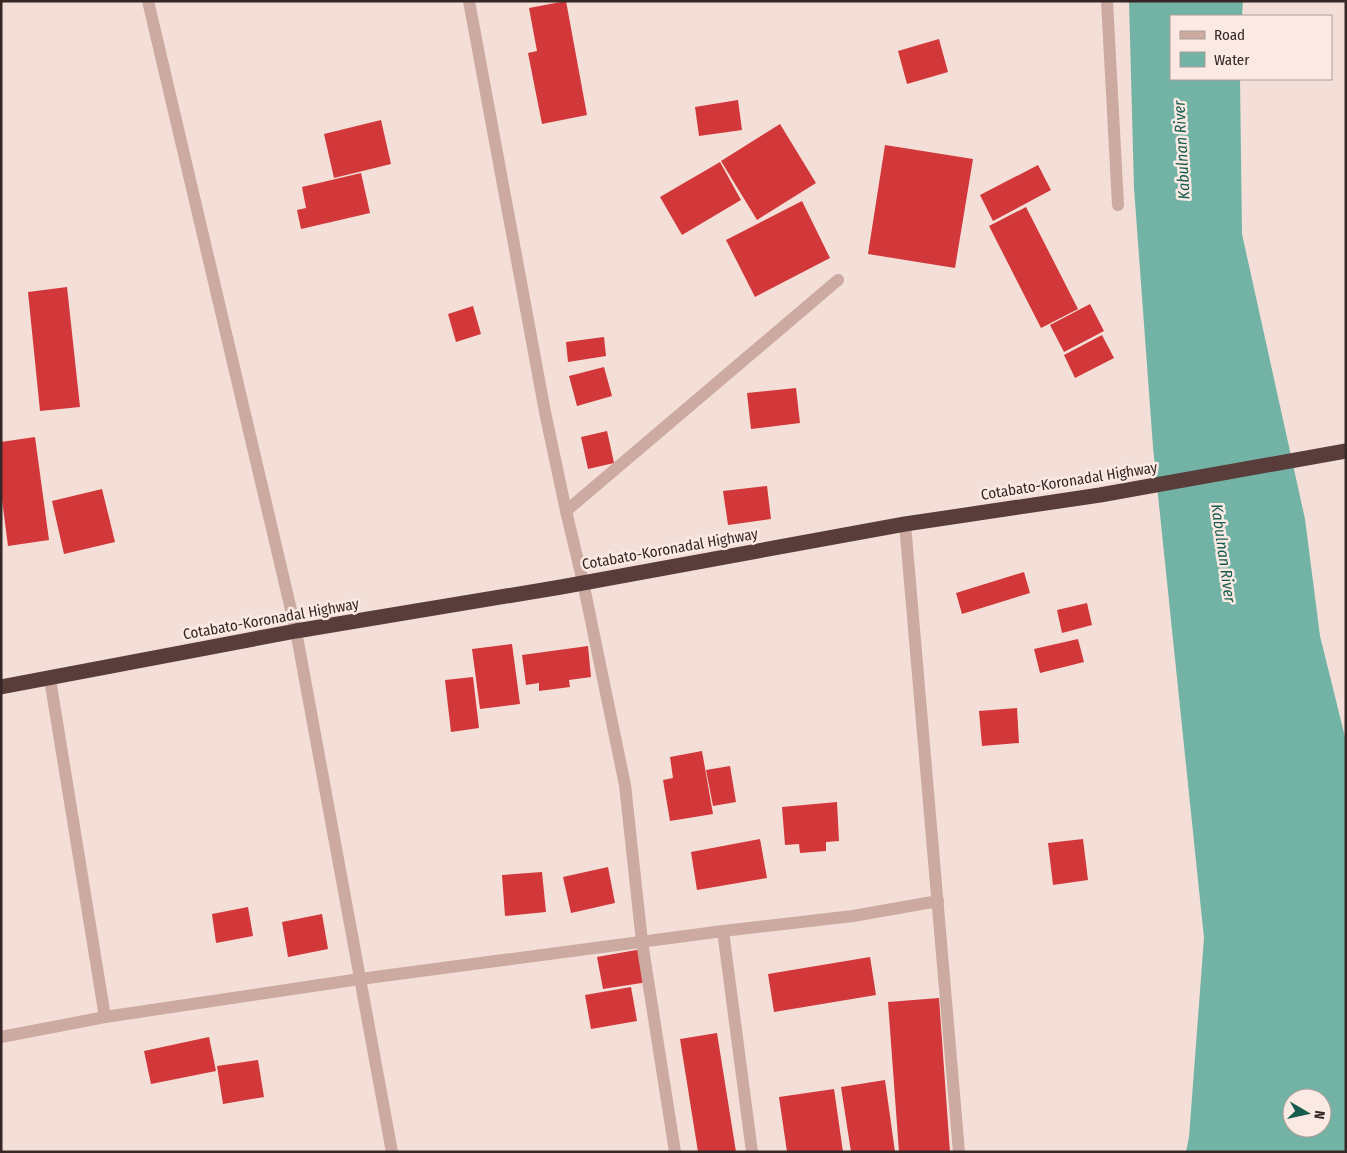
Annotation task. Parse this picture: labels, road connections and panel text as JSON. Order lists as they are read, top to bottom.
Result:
{
  "streets": {
    "highway": ["Cotabato-Koronadal Highway"]
  },
  "water": ["Kabulnan River"],
  "legend": ["Road", "Water"],
  "north": "right"
}
